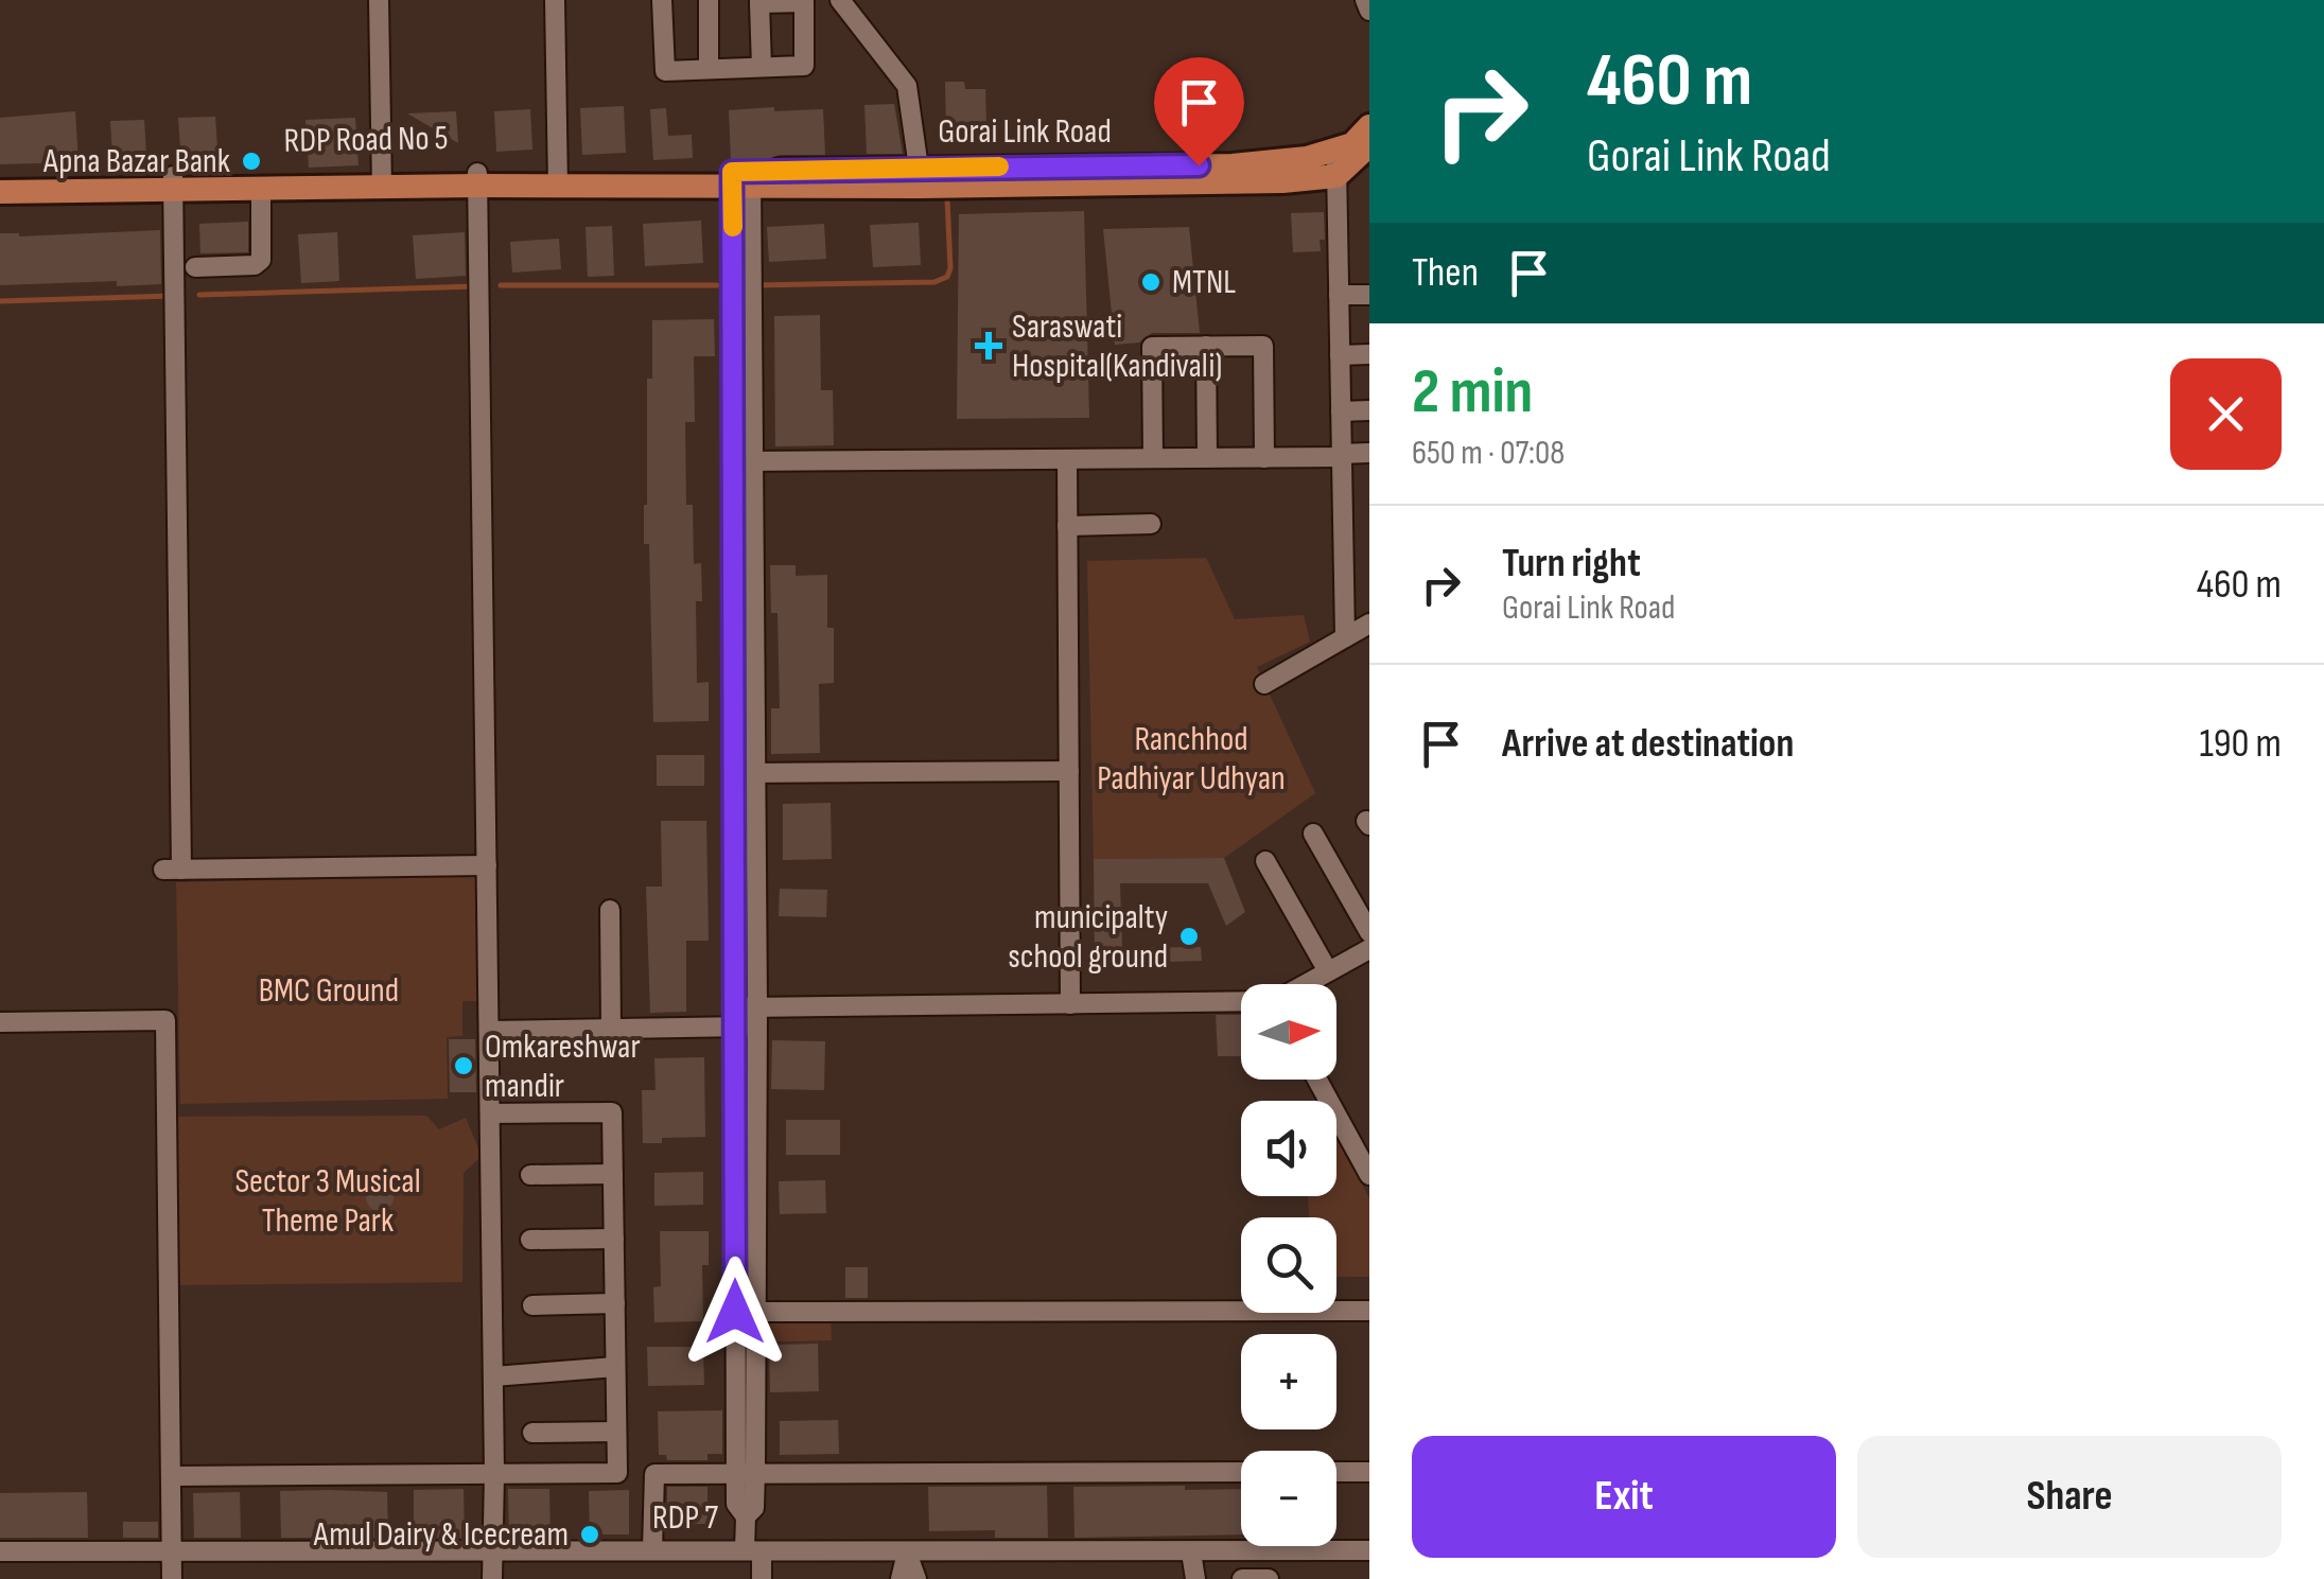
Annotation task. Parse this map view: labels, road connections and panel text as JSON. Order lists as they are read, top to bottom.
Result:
{
  "streets": {
    "main road": ["Gorai Link Road", "RDP Road No 5"],
    "street": ["RDP 7"]
  },
  "crossings": [
    ["Gorai Link Road", "RDP Road No 5"]
  ],
  "parks": ["Ranchhod Padhiyar Udhyan", "BMC Ground", "Sector 3 Musical Theme Park"],
  "places": {
    "other": [
      "Apna Bazar Bank",
      "MTNL",
      "municipalty school ground",
      "Omkareshwar mandir",
      "Amul Dairy & Icecream"
    ],
    "health": ["Saraswati Hospital(Kandivali)"]
  },
  "north": "right",
  "page": {
    "turn": ["460 m", "Gorai Link Road"],
    "then": "Then",
    "heading": ["2 min", "650 m · 07:08"],
    "list": [
      {
        "name": "Turn right",
        "note": "Gorai Link Road",
        "value": "460 m"
      },
      {
        "name": "Arrive at destination",
        "value": "190 m"
      }
    ],
    "map_buttons": ["+", "−"],
    "buttons": ["Exit", "Share"]
  }
}
